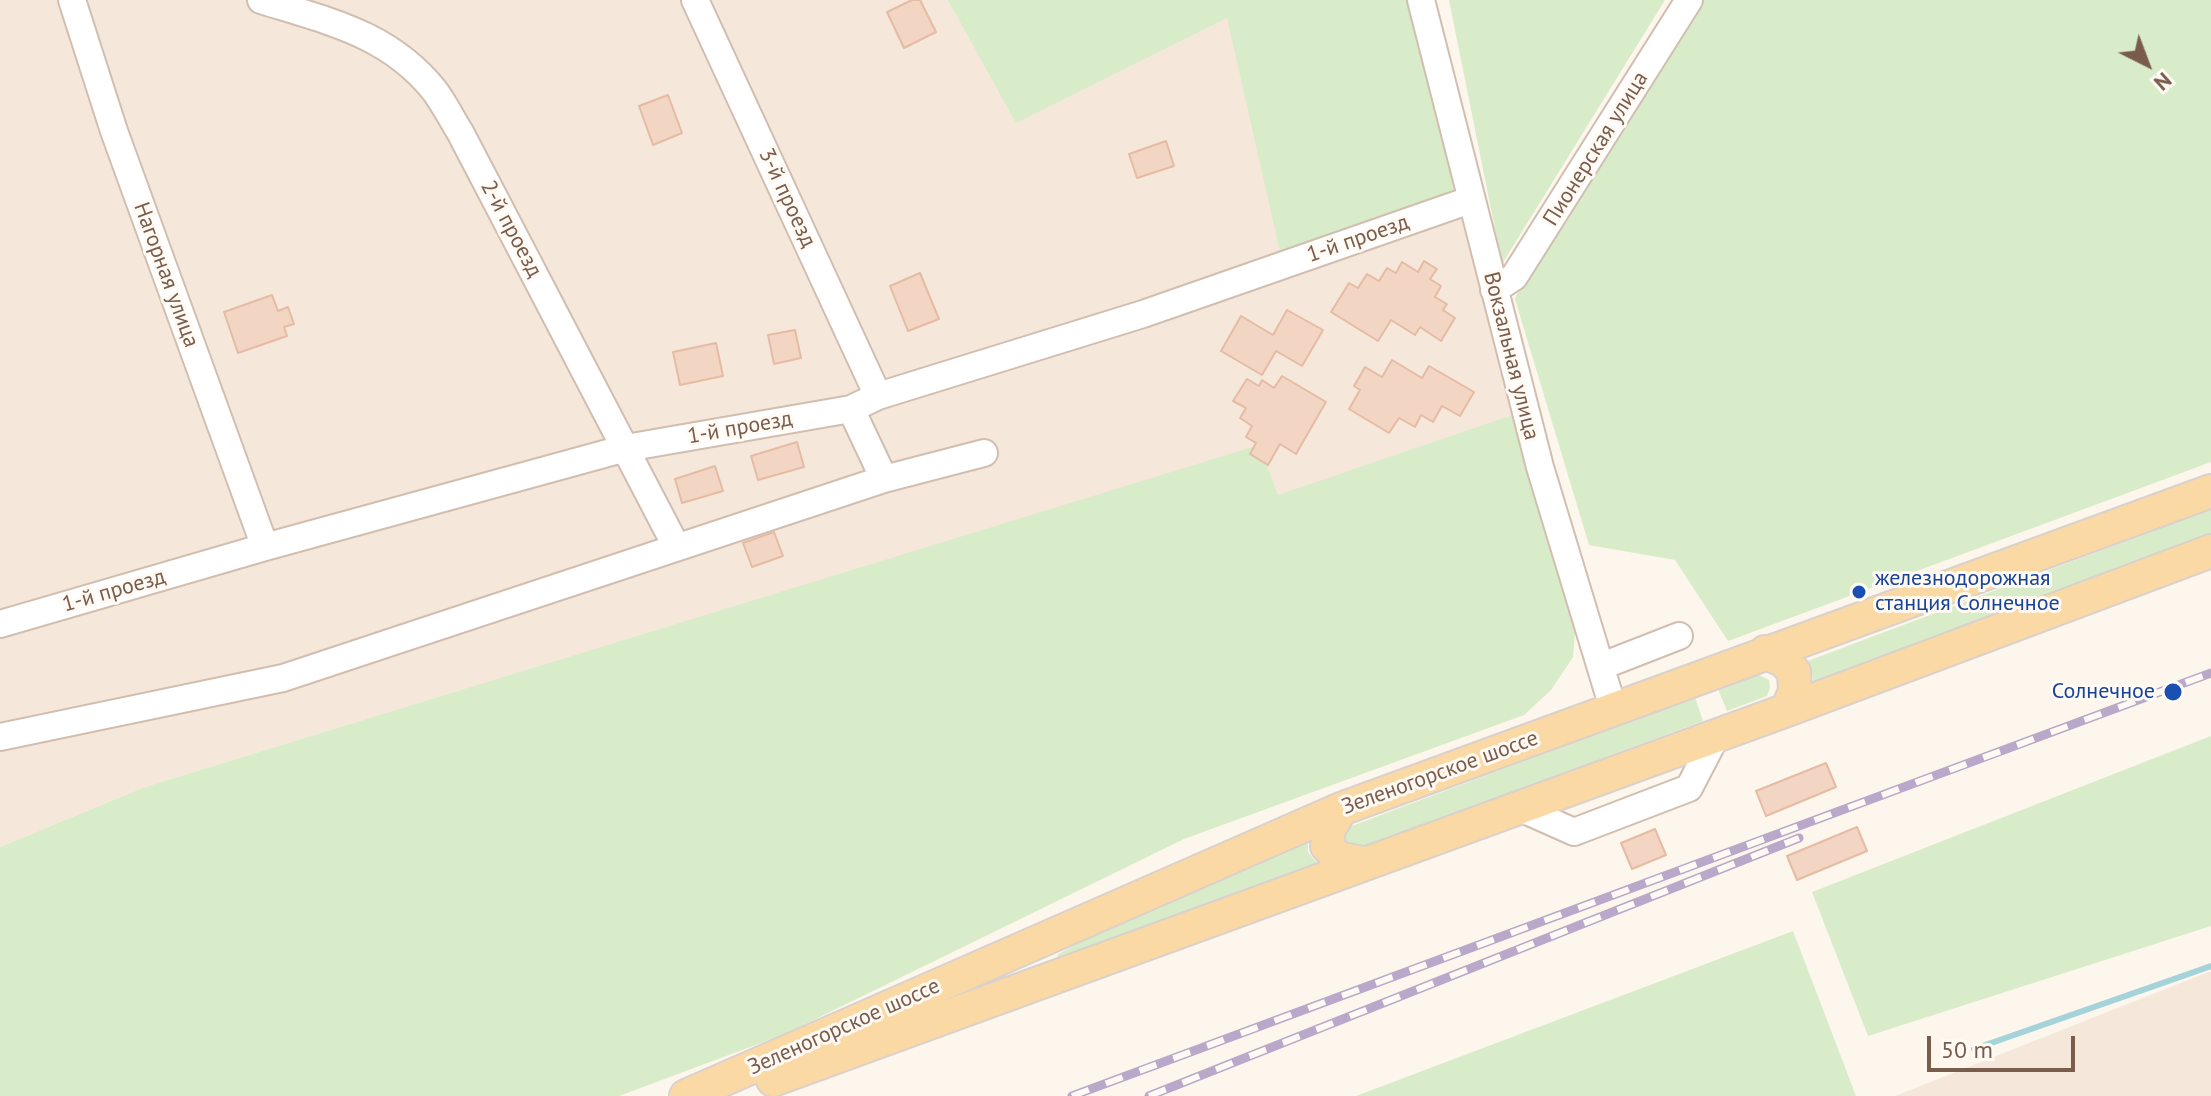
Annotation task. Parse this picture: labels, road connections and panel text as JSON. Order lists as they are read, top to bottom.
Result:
{
  "streets": {
    "main road": ["Зеленогорское шоссе"],
    "street": [
      "Пионерская улица",
      "3-й проезд",
      "2-й проезд",
      "1-й проезд",
      "Нагорная улица",
      "Вокзальная улица"
    ]
  },
  "crossings": [
    ["Пионерская улица", "Вокзальная улица"],
    ["3-й проезд", "1-й проезд"],
    ["2-й проезд", "1-й проезд"],
    ["1-й проезд", "Нагорная улица"],
    ["1-й проезд", "Вокзальная улица"],
    ["Вокзальная улица", "Зеленогорское шоссе"]
  ],
  "places": ["железнодорожная станция Солнечное", "Солнечное"],
  "scale_bar": "50 m",
  "north": "bottom right"
}
